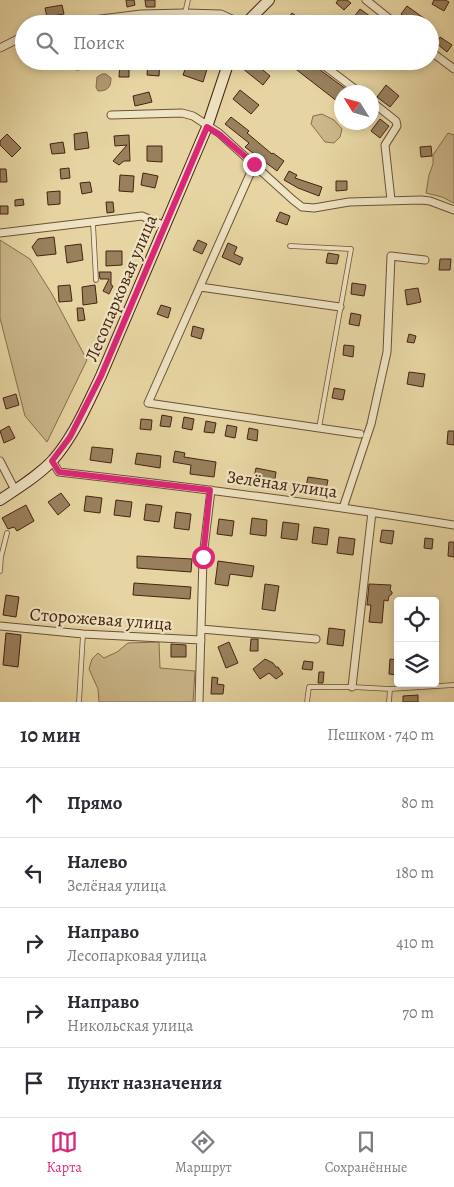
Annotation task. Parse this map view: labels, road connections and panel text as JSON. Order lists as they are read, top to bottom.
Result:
{
  "streets": {
    "street": ["Лесопарковая улица", "Зелёная улица", "Сторожевая улица"]
  },
  "crossings": [
    ["Лесопарковая улица", "Зелёная улица"]
  ],
  "north": "top left",
  "page": {
    "search": "Поиск",
    "heading": ["10 мин", "Пешком · 740 m"],
    "list": [
      ["Прямо", "80 m"],
      ["Налево", "Зелёная улица", "180 m"],
      ["Направо", "Лесопарковая улица", "410 m"],
      ["Направо", "Никольская улица", "70 m"],
      "Пункт назначения"
    ],
    "nav": ["Карта", "Маршрут", "Сохранённые"]
  }
}
